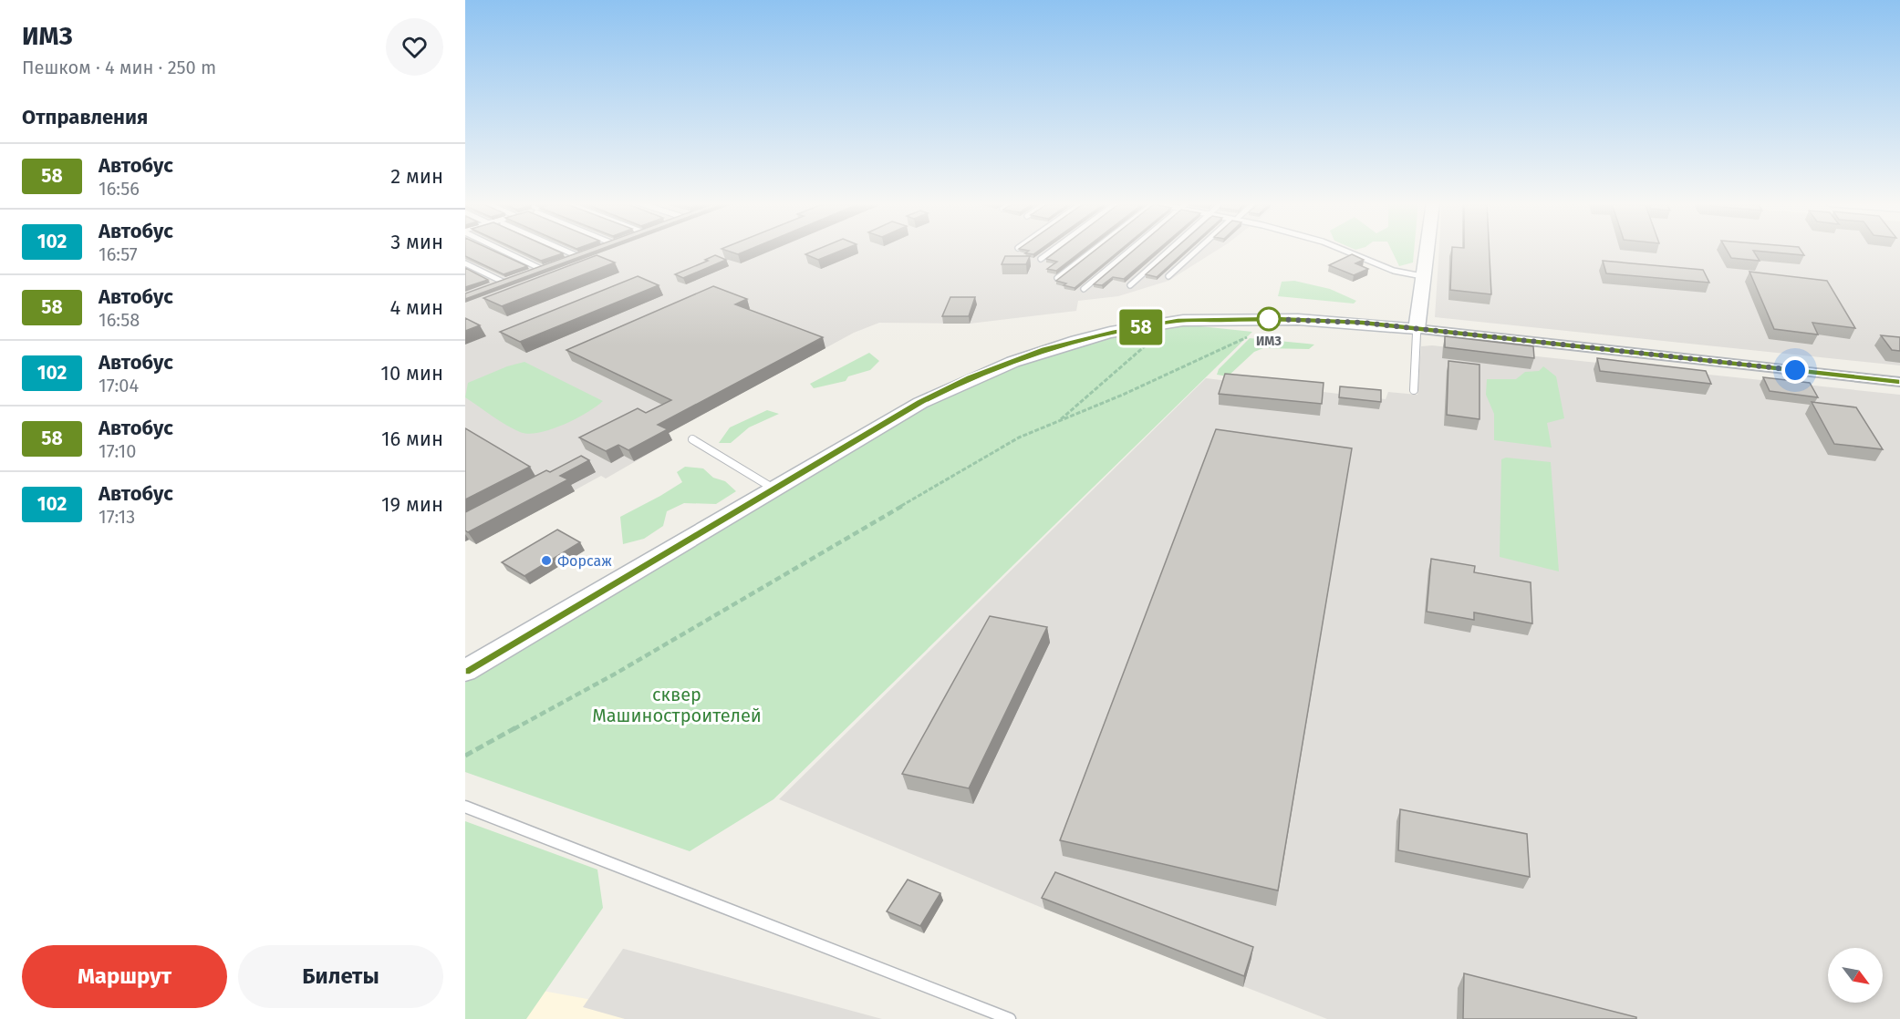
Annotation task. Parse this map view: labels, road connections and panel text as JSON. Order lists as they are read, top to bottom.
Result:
{
  "parks": ["сквер Машиностроителей"],
  "places": ["ИМЗ", "Форсаж"],
  "lines": ["bus line 58"],
  "north": "bottom right",
  "page": {
    "heading": [
      ["ИМЗ", "Пешком · 4 мин · 250 m"],
      "Отправления"
    ],
    "on_map": "58",
    "list": [
      {
        "mark": "58",
        "name": "Автобус",
        "note": "16:56",
        "value": "2 мин"
      },
      {
        "mark": "102",
        "name": "Автобус",
        "note": "16:57",
        "value": "3 мин"
      },
      {
        "mark": "58",
        "name": "Автобус",
        "note": "16:58",
        "value": "4 мин"
      },
      {
        "mark": "102",
        "name": "Автобус",
        "note": "17:04",
        "value": "10 мин"
      },
      {
        "mark": "58",
        "name": "Автобус",
        "note": "17:10",
        "value": "16 мин"
      },
      {
        "mark": "102",
        "name": "Автобус",
        "note": "17:13",
        "value": "19 мин"
      }
    ],
    "buttons": ["Маршрут", "Билеты"]
  }
}
